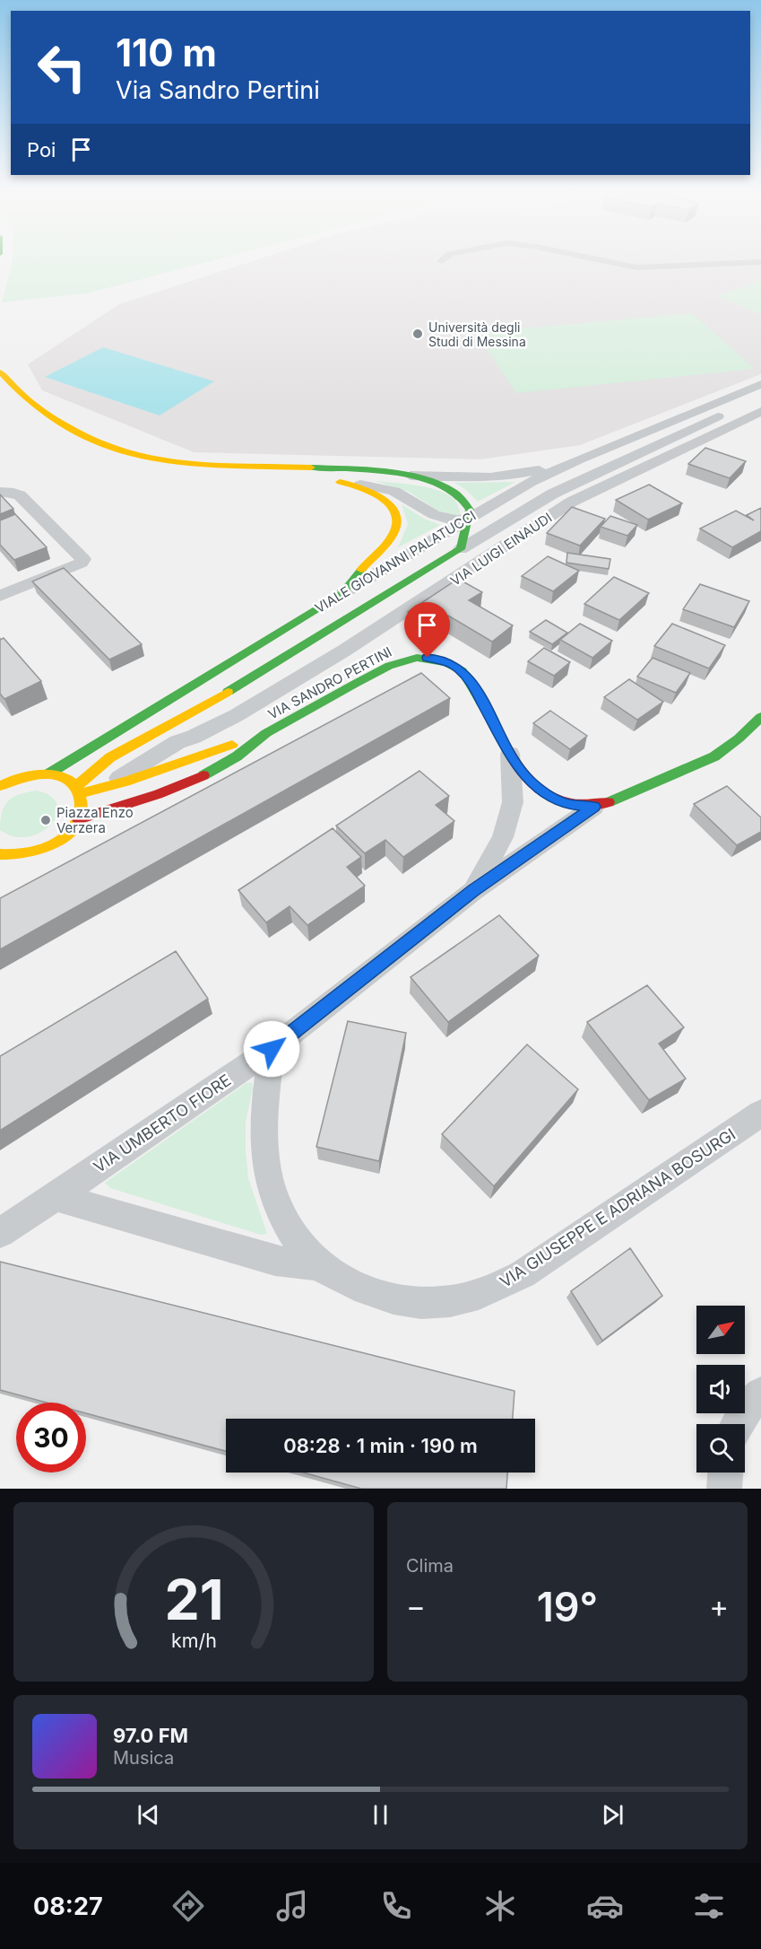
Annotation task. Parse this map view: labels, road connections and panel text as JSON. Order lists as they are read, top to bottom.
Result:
{
  "streets": {
    "main road": ["VIALE GIOVANNI PALATUCCI", "VIA SANDRO PERTINI"],
    "street": ["VIA LUIGI EINAUDI", "VIA UMBERTO FIORE", "VIA GIUSEPPE E ADRIANA BOSURGI"]
  },
  "crossings": [
    ["VIA SANDRO PERTINI", "VIA UMBERTO FIORE"],
    ["VIA UMBERTO FIORE", "VIA GIUSEPPE E ADRIANA BOSURGI"]
  ],
  "places": ["Università degli Studi di Messina", "Piazza Enzo Verzera"],
  "north": "top right",
  "page": {
    "turn": ["110 m", "Via Sandro Pertini"],
    "then": "Poi",
    "limit": "30",
    "trip": "08:28 · 1 min · 190 m",
    "tile": "Clima",
    "heat": ["−", "19°", "+"],
    "song": ["97.0 FM", "Musica"],
    "tabs": "08:27",
    "gauge": ["21", "km/h"]
  }
}
